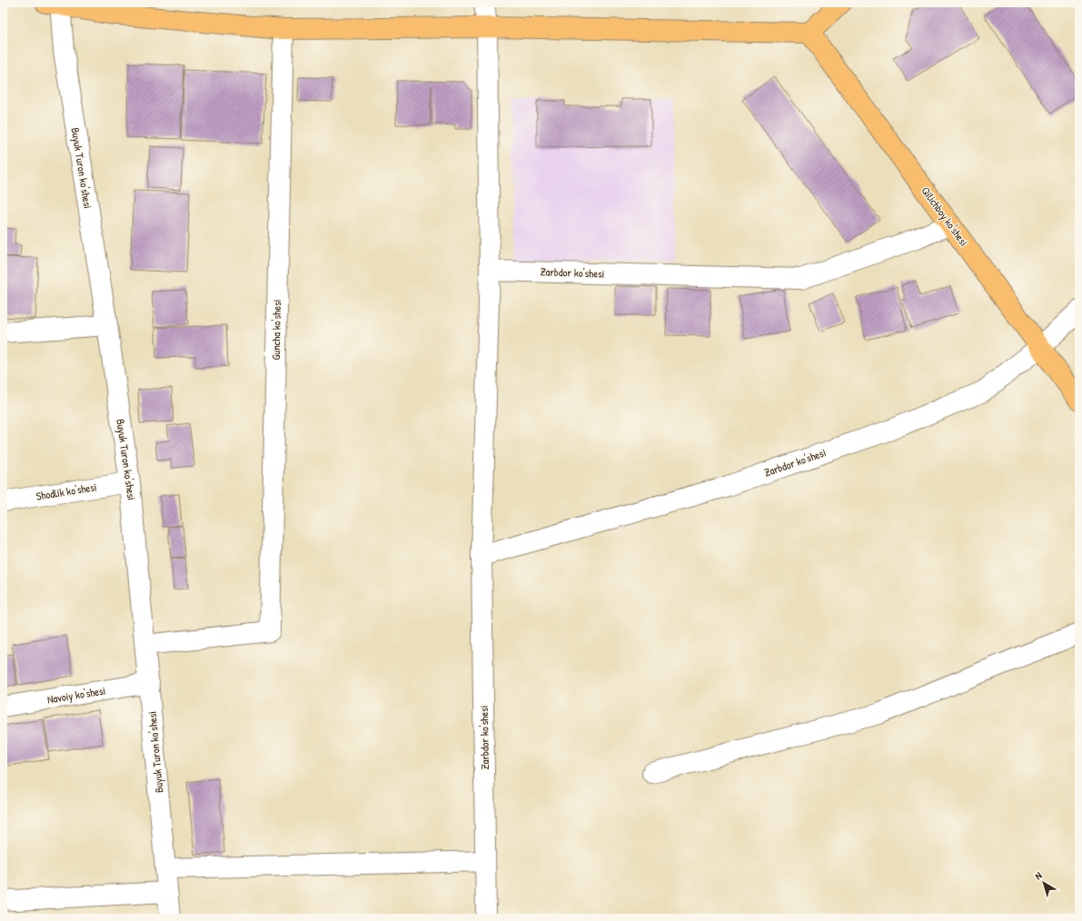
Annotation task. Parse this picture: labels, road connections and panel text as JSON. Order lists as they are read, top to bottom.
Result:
{
  "streets": {
    "main road": ["Qilichboy ko'shesi"],
    "street": [
      "Buyuk Turon ko'shesi",
      "Zarbdor ko'shesi",
      "Guncha ko'shesi",
      "Shodlik ko'shesi",
      "Navoiy ko'shesi"
    ]
  },
  "crossings": [
    ["Buyuk Turon ko'shesi", "Guncha ko'shesi"],
    ["Buyuk Turon ko'shesi", "Shodlik ko'shesi"],
    ["Buyuk Turon ko'shesi", "Navoiy ko'shesi"],
    ["Qilichboy ko'shesi", "Zarbdor ko'shesi"]
  ],
  "north": "top left"
}
